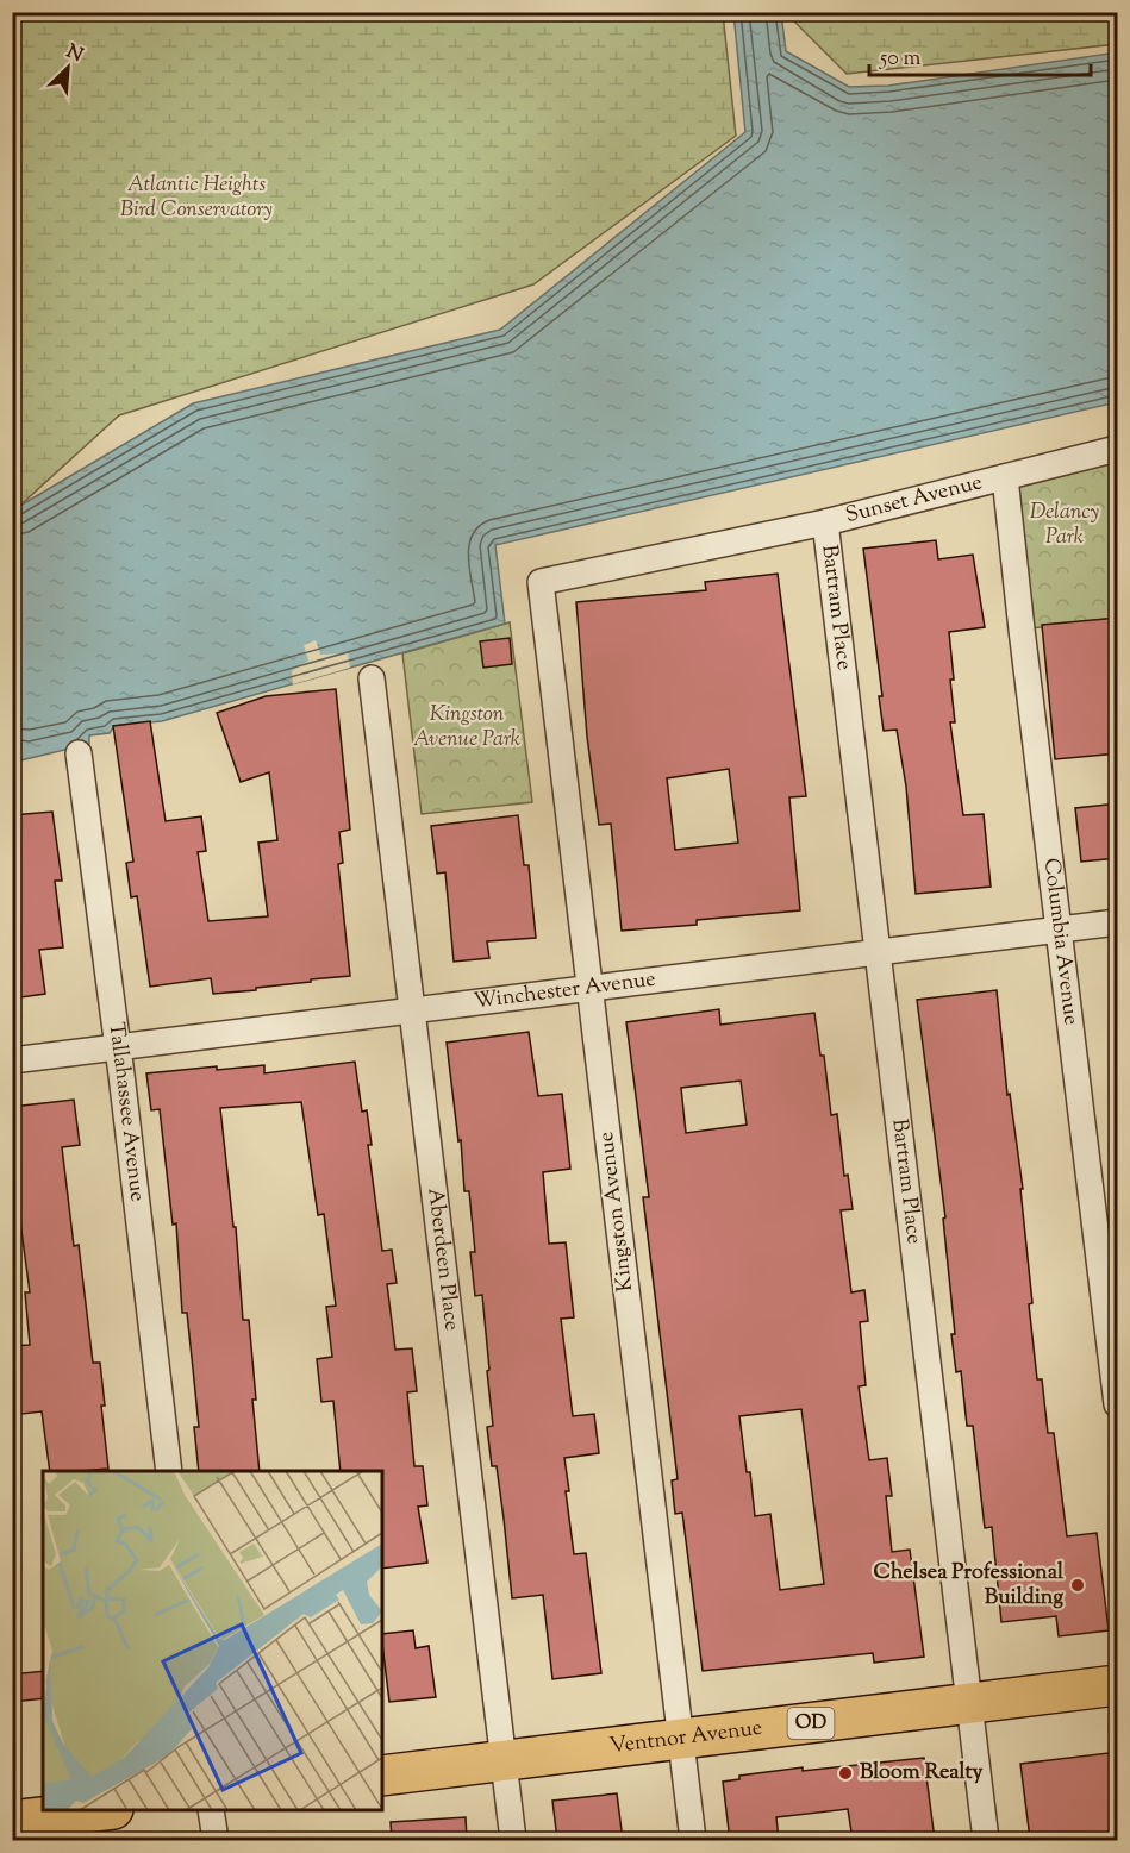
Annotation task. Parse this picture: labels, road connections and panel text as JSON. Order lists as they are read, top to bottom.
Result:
{
  "streets": {
    "main road": ["OD", "Ventnor Avenue"],
    "street": [
      "Sunset Avenue",
      "Bartram Place",
      "Columbia Avenue",
      "Winchester Avenue",
      "Tallahassee Avenue",
      "Kingston Avenue",
      "Aberdeen Place"
    ]
  },
  "crossings": [
    ["Sunset Avenue", "Bartram Place"],
    ["Sunset Avenue", "Columbia Avenue"],
    ["Sunset Avenue", "Kingston Avenue"],
    ["Bartram Place", "Winchester Avenue"],
    ["Bartram Place", "Ventnor Avenue"],
    ["Columbia Avenue", "Winchester Avenue"],
    ["Winchester Avenue", "Tallahassee Avenue"],
    ["Winchester Avenue", "Kingston Avenue"],
    ["Winchester Avenue", "Aberdeen Place"],
    ["Kingston Avenue", "Ventnor Avenue"],
    ["Aberdeen Place", "Ventnor Avenue"]
  ],
  "parks": ["Atlantic Heights Bird Conservatory", "Delancy Park", "Kingston Avenue Park"],
  "places": ["Chelsea Professional Building", "Bloom Realty"],
  "scale_bar": "50 m",
  "north": "top right"
}
